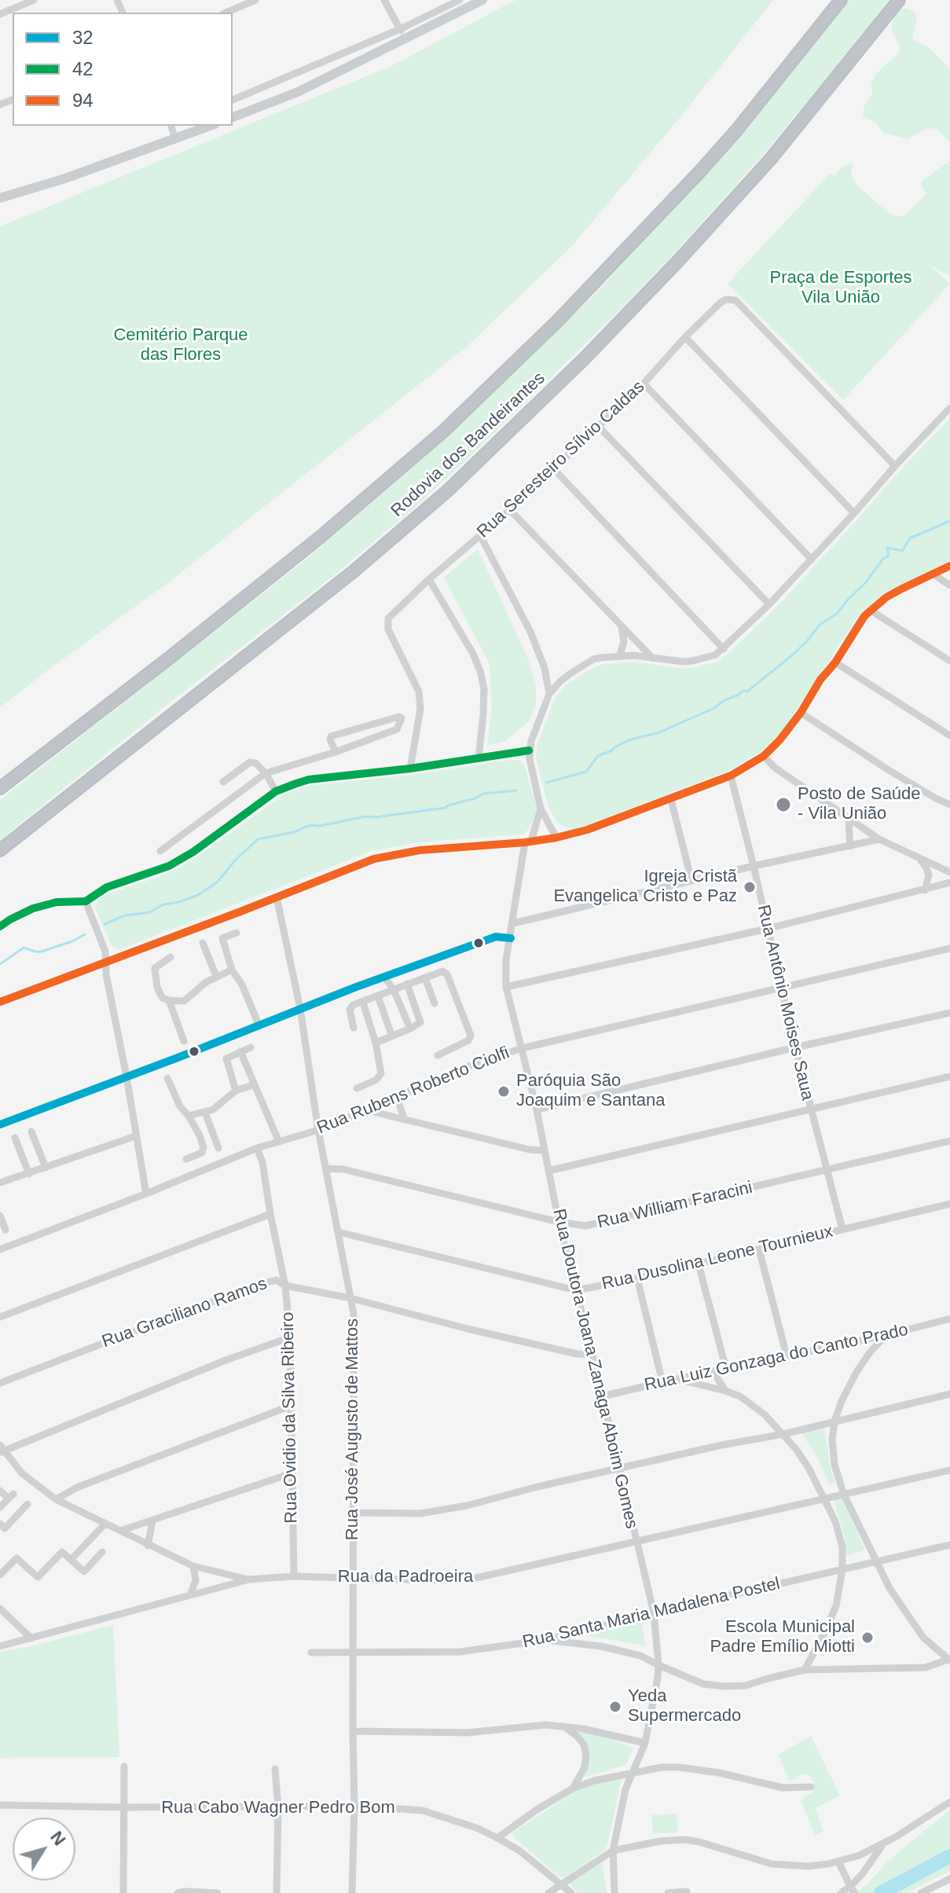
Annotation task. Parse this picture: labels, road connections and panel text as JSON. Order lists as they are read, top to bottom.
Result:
{
  "streets": {
    "highway": ["Rodovia dos Bandeirantes"],
    "street": [
      "Rua Seresteiro Sílvio Caldas",
      "Rua Antônio Moises Saua",
      "Rua Rubens Roberto Ciolfi",
      "Rua William Faracini",
      "Rua Dusolina Leone Tournieux",
      "Rua Graciliano Ramos",
      "Rua Luiz Gonzaga do Canto Prado",
      "Rua Doutora Joana Zanaga Aboim Gomes",
      "Rua Ovidio da Silva Ribeiro",
      "Rua José Augusto de Mattos",
      "Rua da Padroeira",
      "Rua Santa Maria Madalena Postel",
      "Rua Cabo Wagner Pedro Bom"
    ]
  },
  "crossings": [
    ["Rua Antônio Moises Saua", "Rua Rubens Roberto Ciolfi"],
    ["Rua Antônio Moises Saua", "Rua William Faracini"],
    ["Rua Antônio Moises Saua", "Rua Dusolina Leone Tournieux"],
    ["Rua Rubens Roberto Ciolfi", "Rua Doutora Joana Zanaga Aboim Gomes"],
    ["Rua Rubens Roberto Ciolfi", "Rua Ovidio da Silva Ribeiro"],
    ["Rua Rubens Roberto Ciolfi", "Rua José Augusto de Mattos"],
    ["Rua William Faracini", "Rua Doutora Joana Zanaga Aboim Gomes"],
    ["Rua William Faracini", "Rua José Augusto de Mattos"],
    ["Rua Dusolina Leone Tournieux", "Rua Doutora Joana Zanaga Aboim Gomes"],
    ["Rua Dusolina Leone Tournieux", "Rua José Augusto de Mattos"],
    ["Rua Graciliano Ramos", "Rua Doutora Joana Zanaga Aboim Gomes"],
    ["Rua Graciliano Ramos", "Rua Ovidio da Silva Ribeiro"],
    ["Rua Graciliano Ramos", "Rua José Augusto de Mattos"],
    ["Rua Luiz Gonzaga do Canto Prado", "Rua Doutora Joana Zanaga Aboim Gomes"],
    ["Rua Doutora Joana Zanaga Aboim Gomes", "Rua da Padroeira"],
    ["Rua Doutora Joana Zanaga Aboim Gomes", "Rua Santa Maria Madalena Postel"],
    ["Rua Ovidio da Silva Ribeiro", "Rua da Padroeira"],
    ["Rua José Augusto de Mattos", "Rua da Padroeira"],
    ["Rua José Augusto de Mattos", "Rua Santa Maria Madalena Postel"],
    ["Rua José Augusto de Mattos", "Rua Cabo Wagner Pedro Bom"]
  ],
  "parks": ["Praça de Esportes Vila União", "Cemitério Parque das Flores"],
  "places": [
    "Posto de Saúde - Vila União",
    "Igreja Cristã Evangelica Cristo e Paz",
    "Paróquia São Joaquim e Santana",
    "Escola Municipal Padre Emílio Miotti",
    "Yeda Supermercado"
  ],
  "lines": ["transit line 94", "transit line 42", "transit line 32"],
  "legend": ["32", "42", "94"],
  "north": "top right"
}
